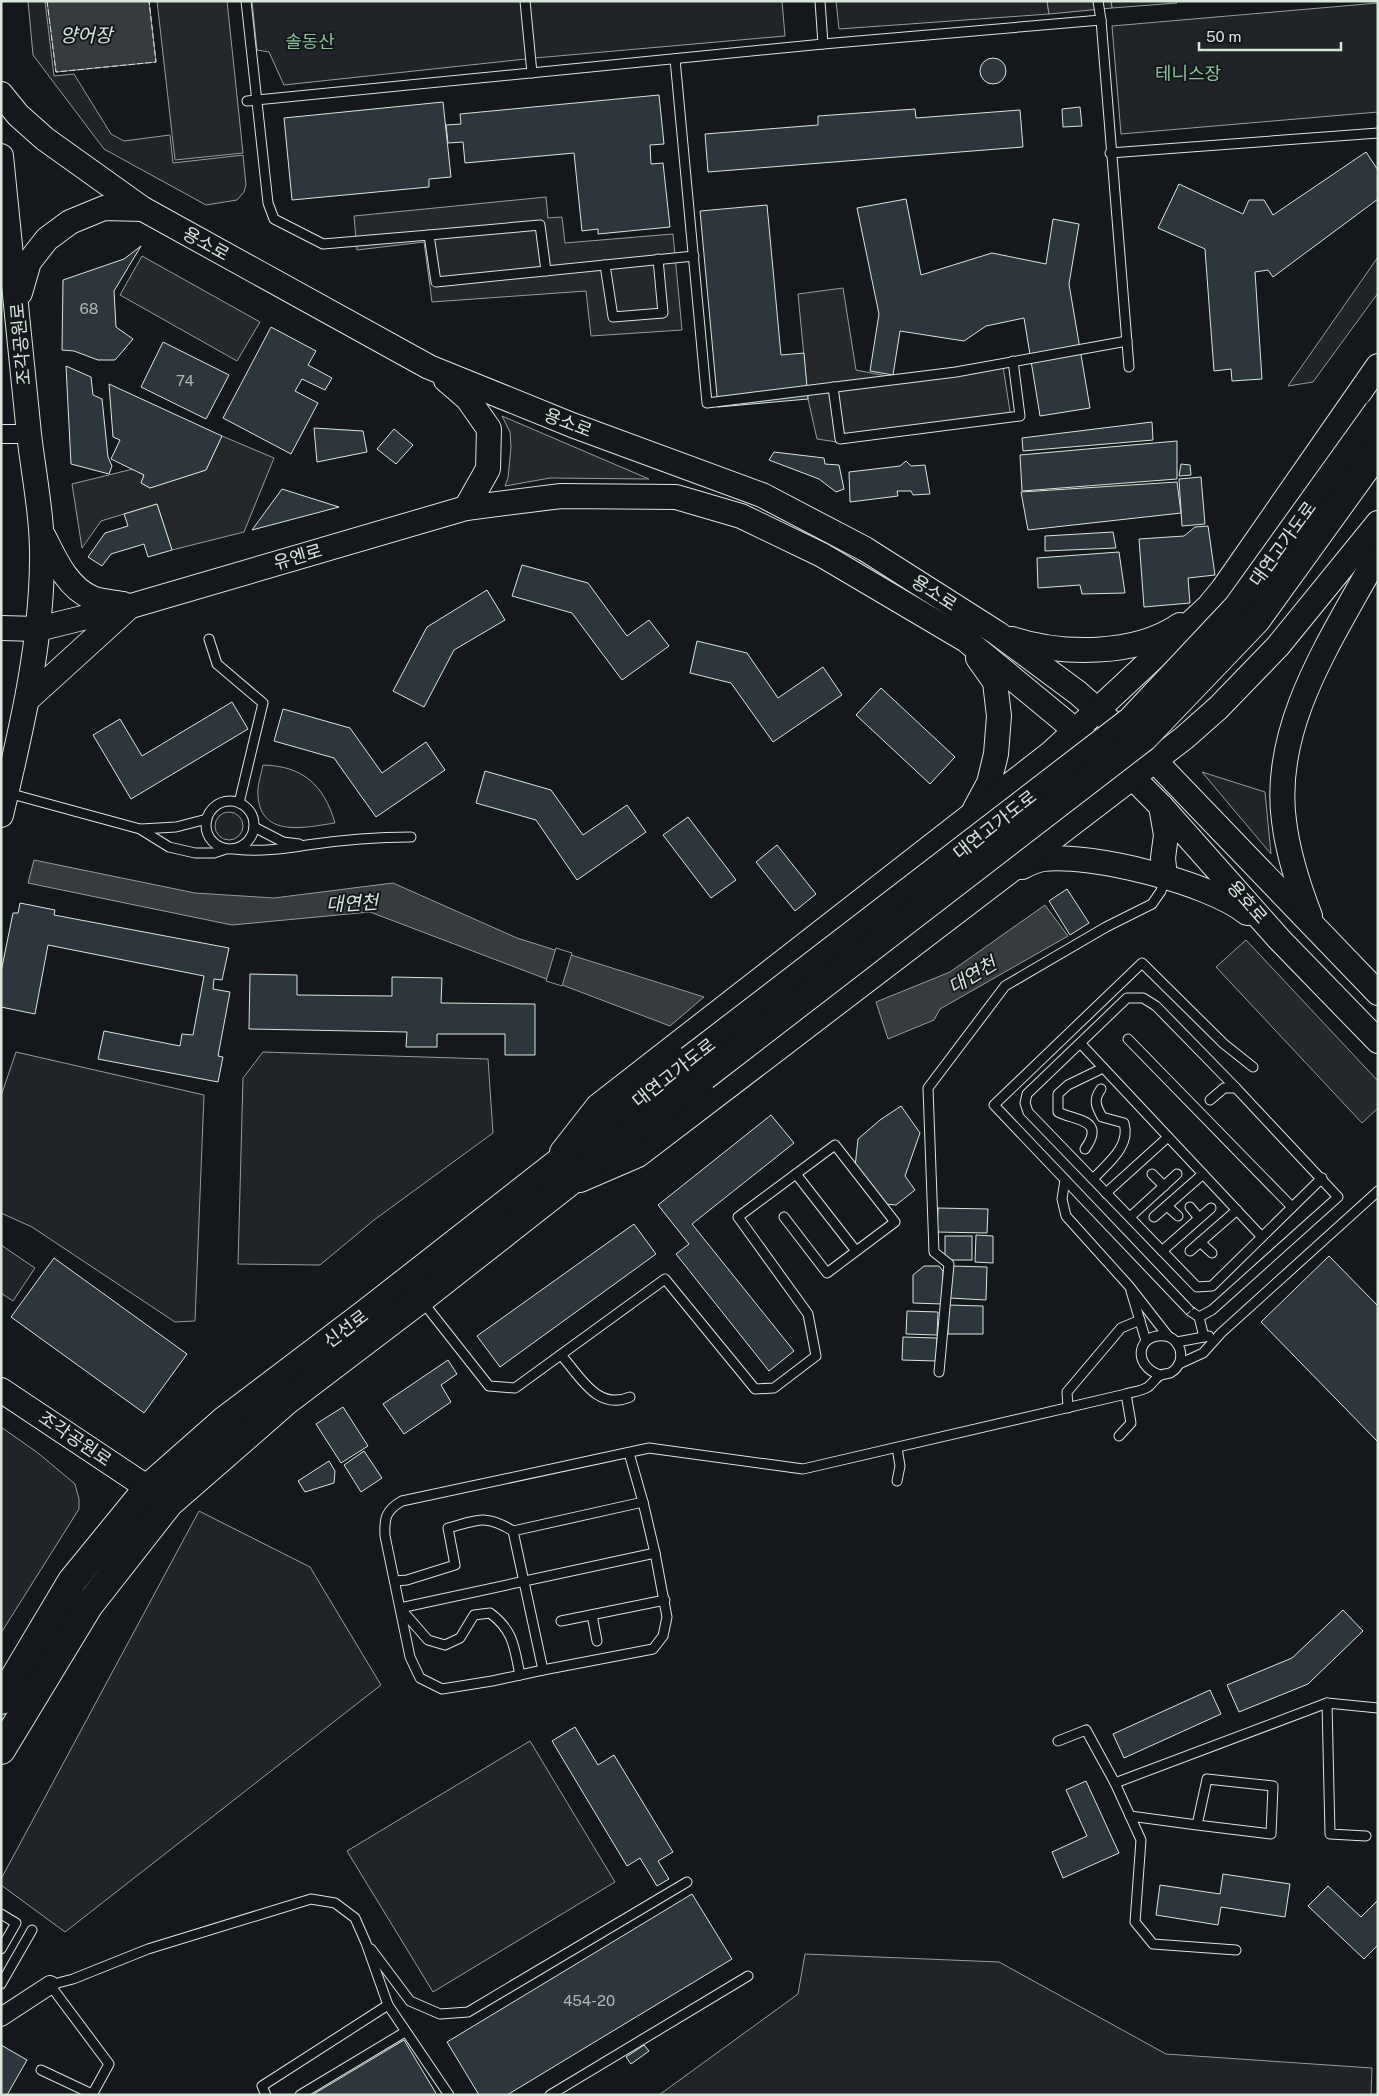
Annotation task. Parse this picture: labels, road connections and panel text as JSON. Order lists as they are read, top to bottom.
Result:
{
  "streets": {
    "highway": ["대연고가도로", "신선로"],
    "main road": [
      "용소로",
      "조각공원로",
      "유엔로",
      "용호로"
    ]
  },
  "crossings": [
    ["용소로", "유엔로"],
    ["용소로", "용호로"],
    ["조각공원로", "신선로"],
    ["대연고가도로", "신선로"]
  ],
  "water": ["양어장", "대연천"],
  "parks": ["솔동산", "테니스장"],
  "house_numbers": ["68", "74", "454-20"],
  "scale_bar": "50 m"
}
